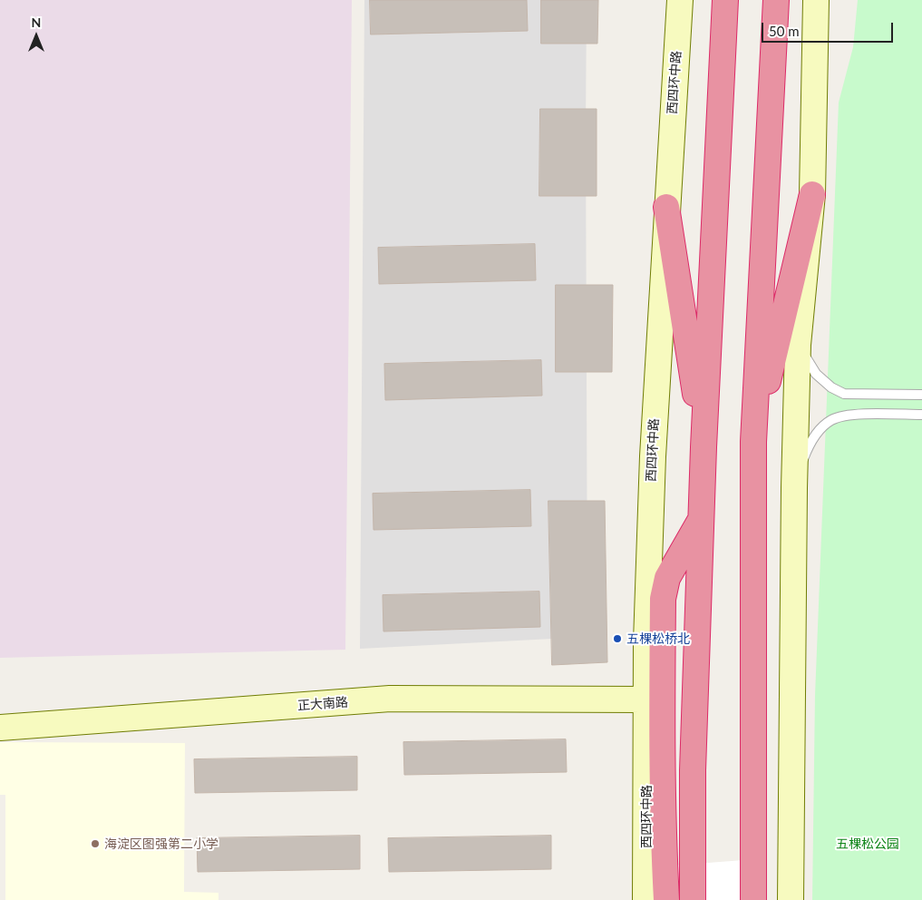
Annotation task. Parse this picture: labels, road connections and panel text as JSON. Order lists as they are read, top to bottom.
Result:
{
  "streets": {
    "street": ["西四环中路", "正大南路"]
  },
  "crossings": [
    ["西四环中路", "正大南路"]
  ],
  "parks": ["五棵松公园"],
  "places": ["五棵松桥北", "海淀区图强第二小学"],
  "scale_bar": "50 m",
  "north": "top"
}
